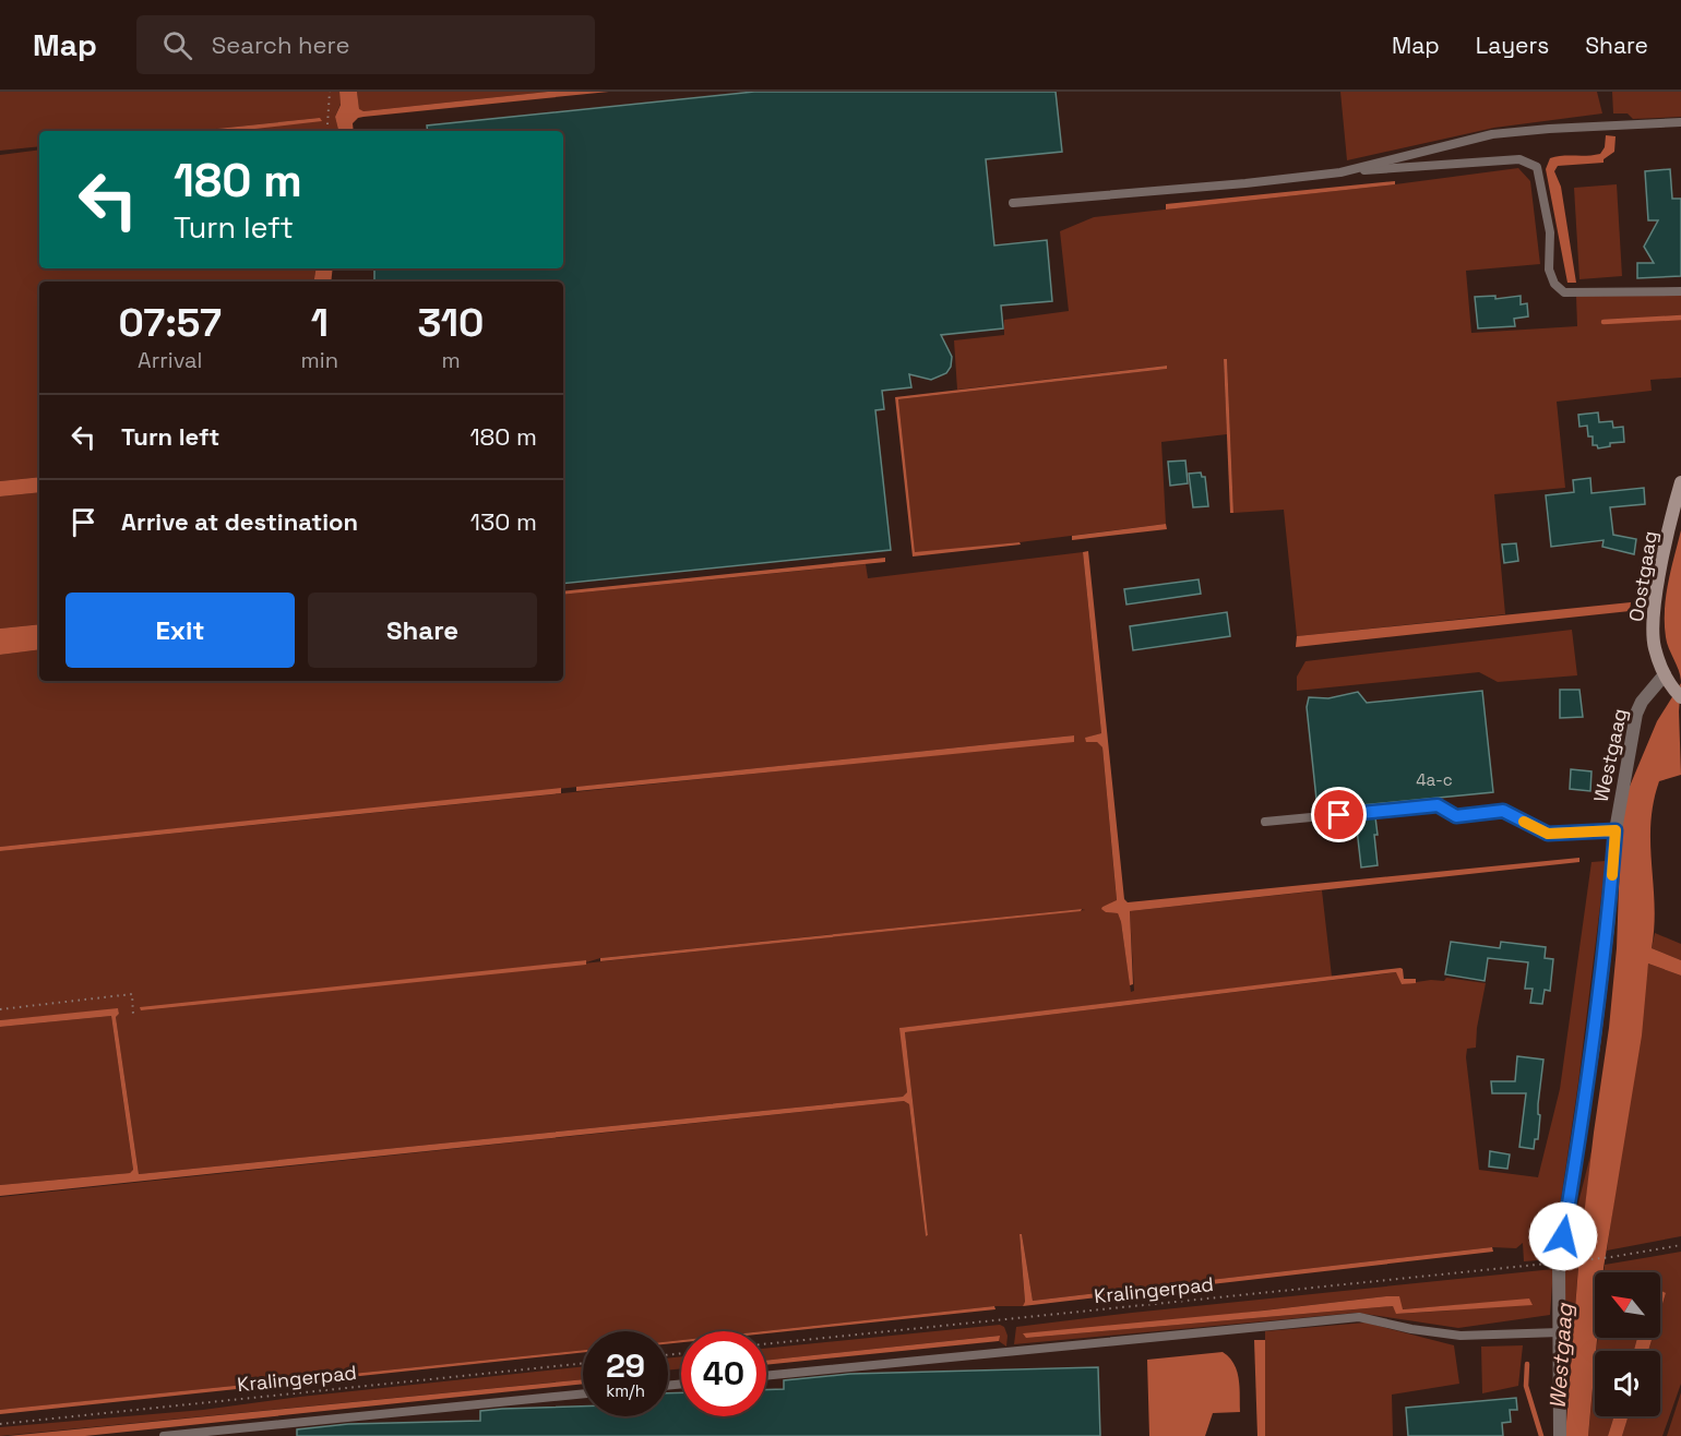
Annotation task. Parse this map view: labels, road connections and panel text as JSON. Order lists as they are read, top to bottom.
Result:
{
  "streets": {
    "main road": ["Oostgaag"],
    "street": ["Westgaag"],
    "path": ["Kralingerpad"]
  },
  "crossings": [
    ["Oostgaag", "Westgaag"],
    ["Westgaag", "Kralingerpad"]
  ],
  "water": ["Westgaag"],
  "house_numbers": ["4a-c"],
  "north": "top left",
  "page": {
    "header": "Map",
    "search": "Search here",
    "nav": ["Map", "Layers", "Share"],
    "turn": ["180 m", "Turn left"],
    "eta": [
      "07:57",
      "Arrival",
      "1",
      "min",
      "310",
      "m"
    ],
    "list": [
      {
        "name": "Turn left",
        "value": "180 m"
      },
      {
        "name": "Arrive at destination",
        "value": "130 m"
      }
    ],
    "buttons": ["Exit", "Share"],
    "speed": "29 km/h",
    "limit": "40"
  }
}
